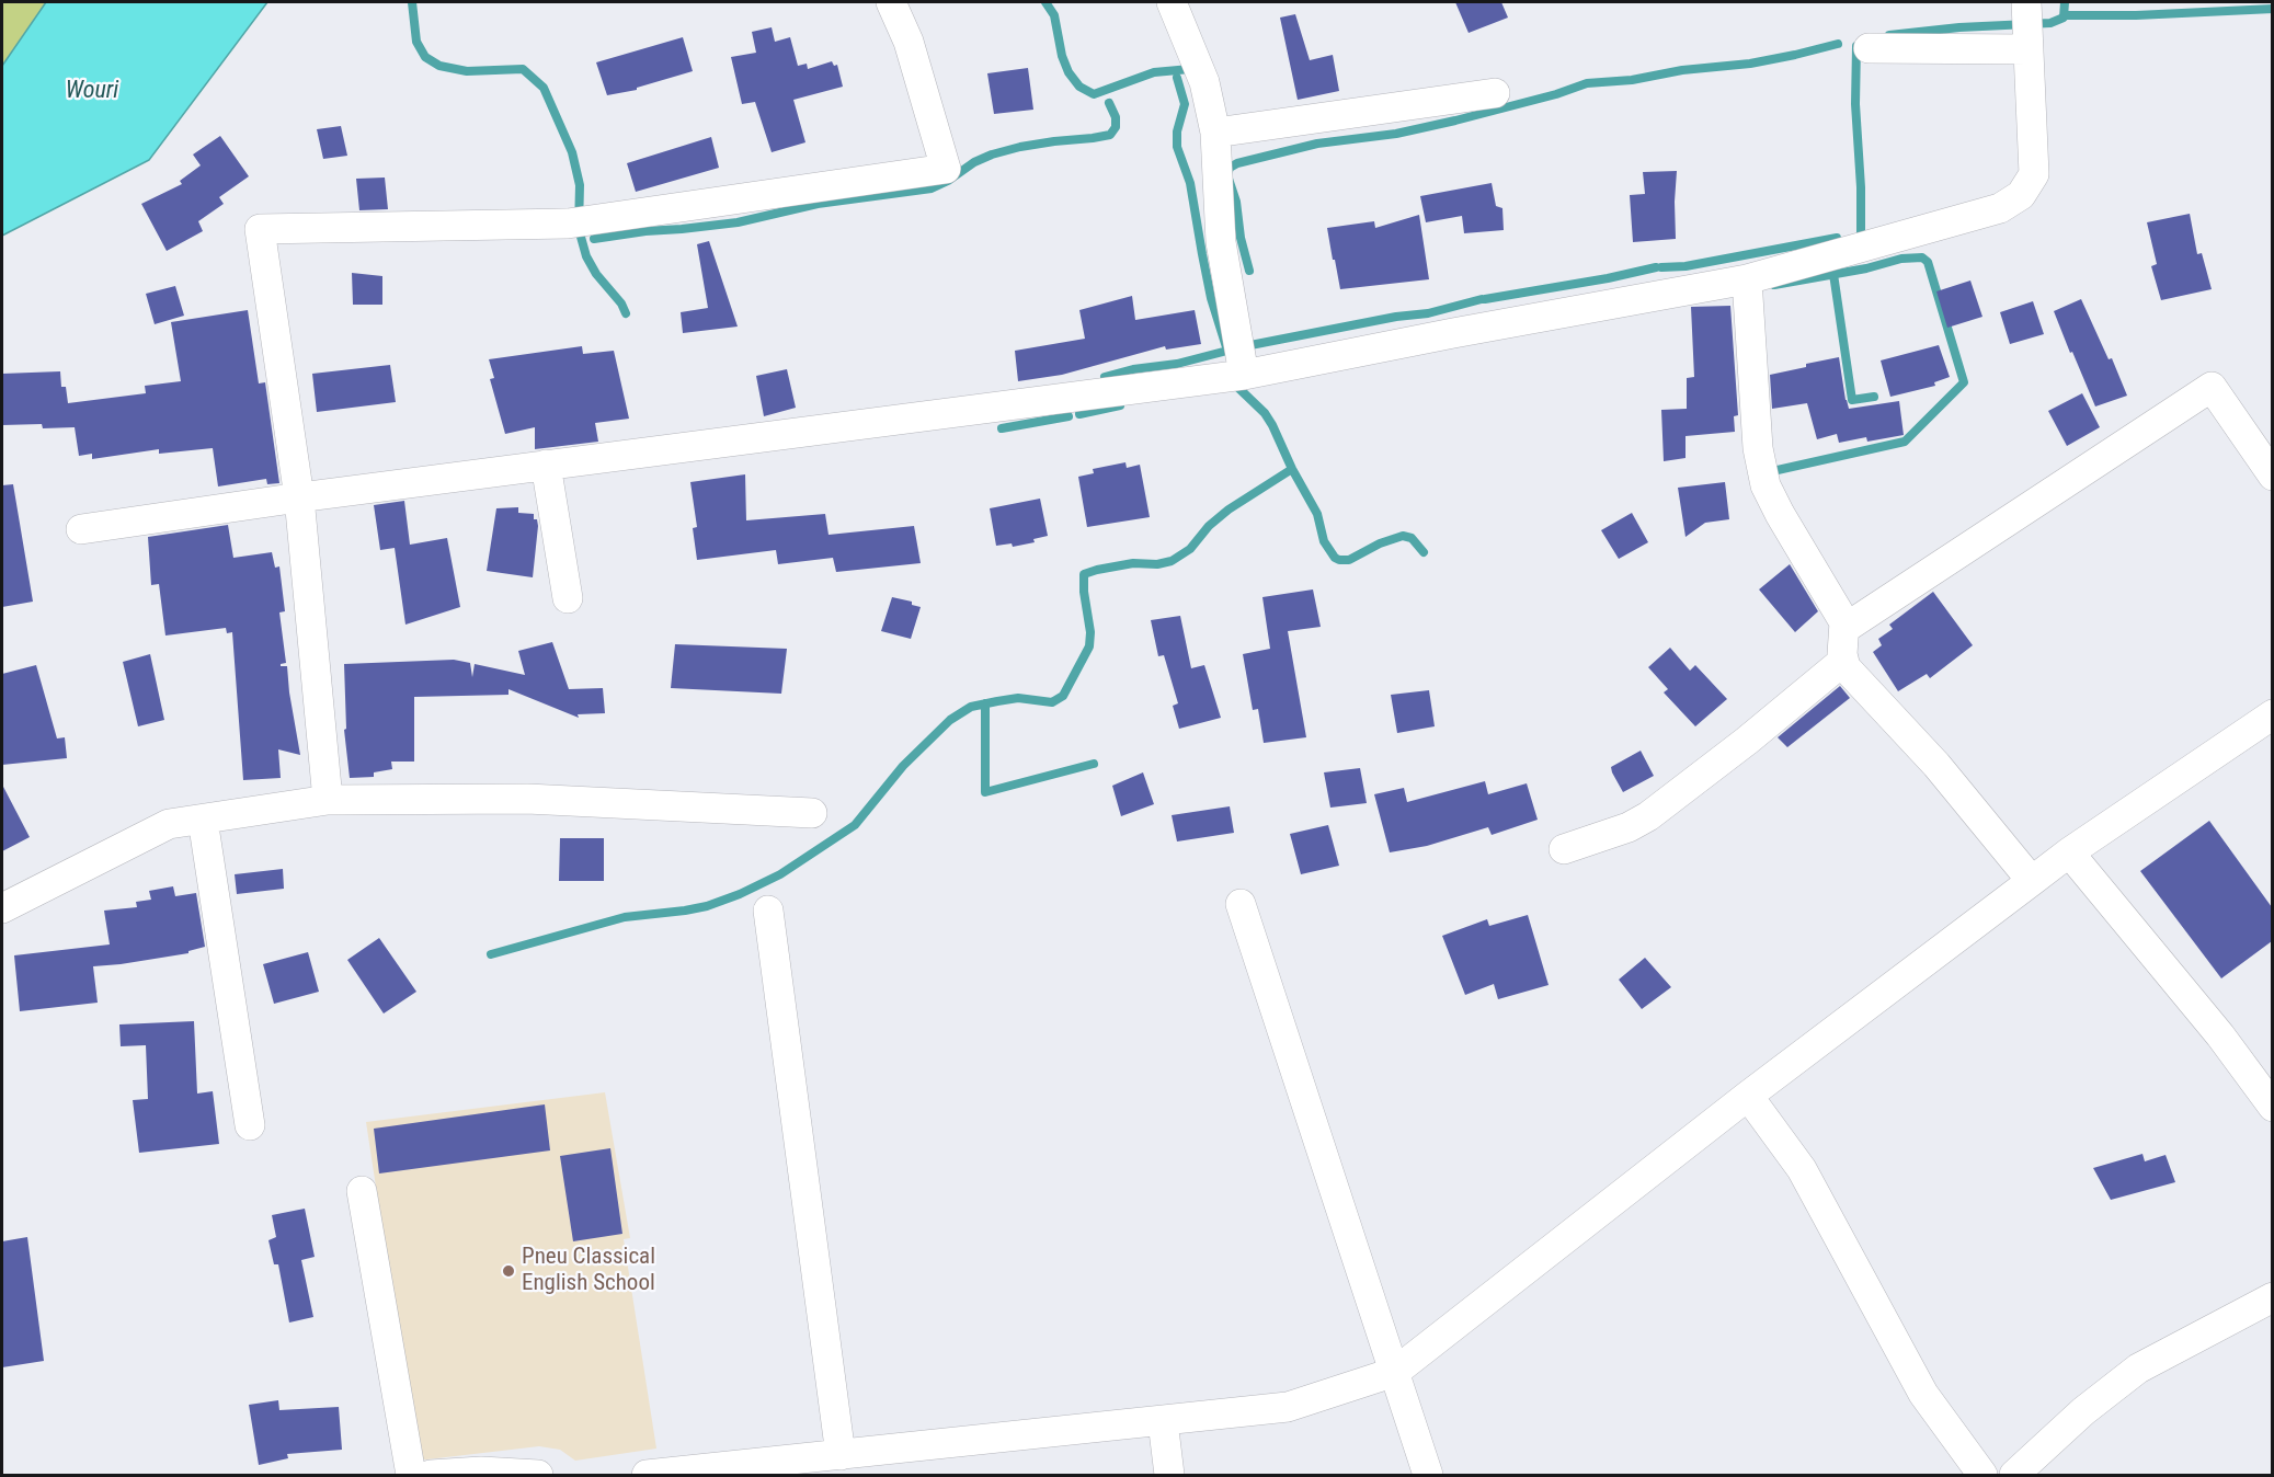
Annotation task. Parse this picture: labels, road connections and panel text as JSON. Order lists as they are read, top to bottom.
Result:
{
  "water": ["Wouri"],
  "places": ["Pneu Classical English School"]
}
